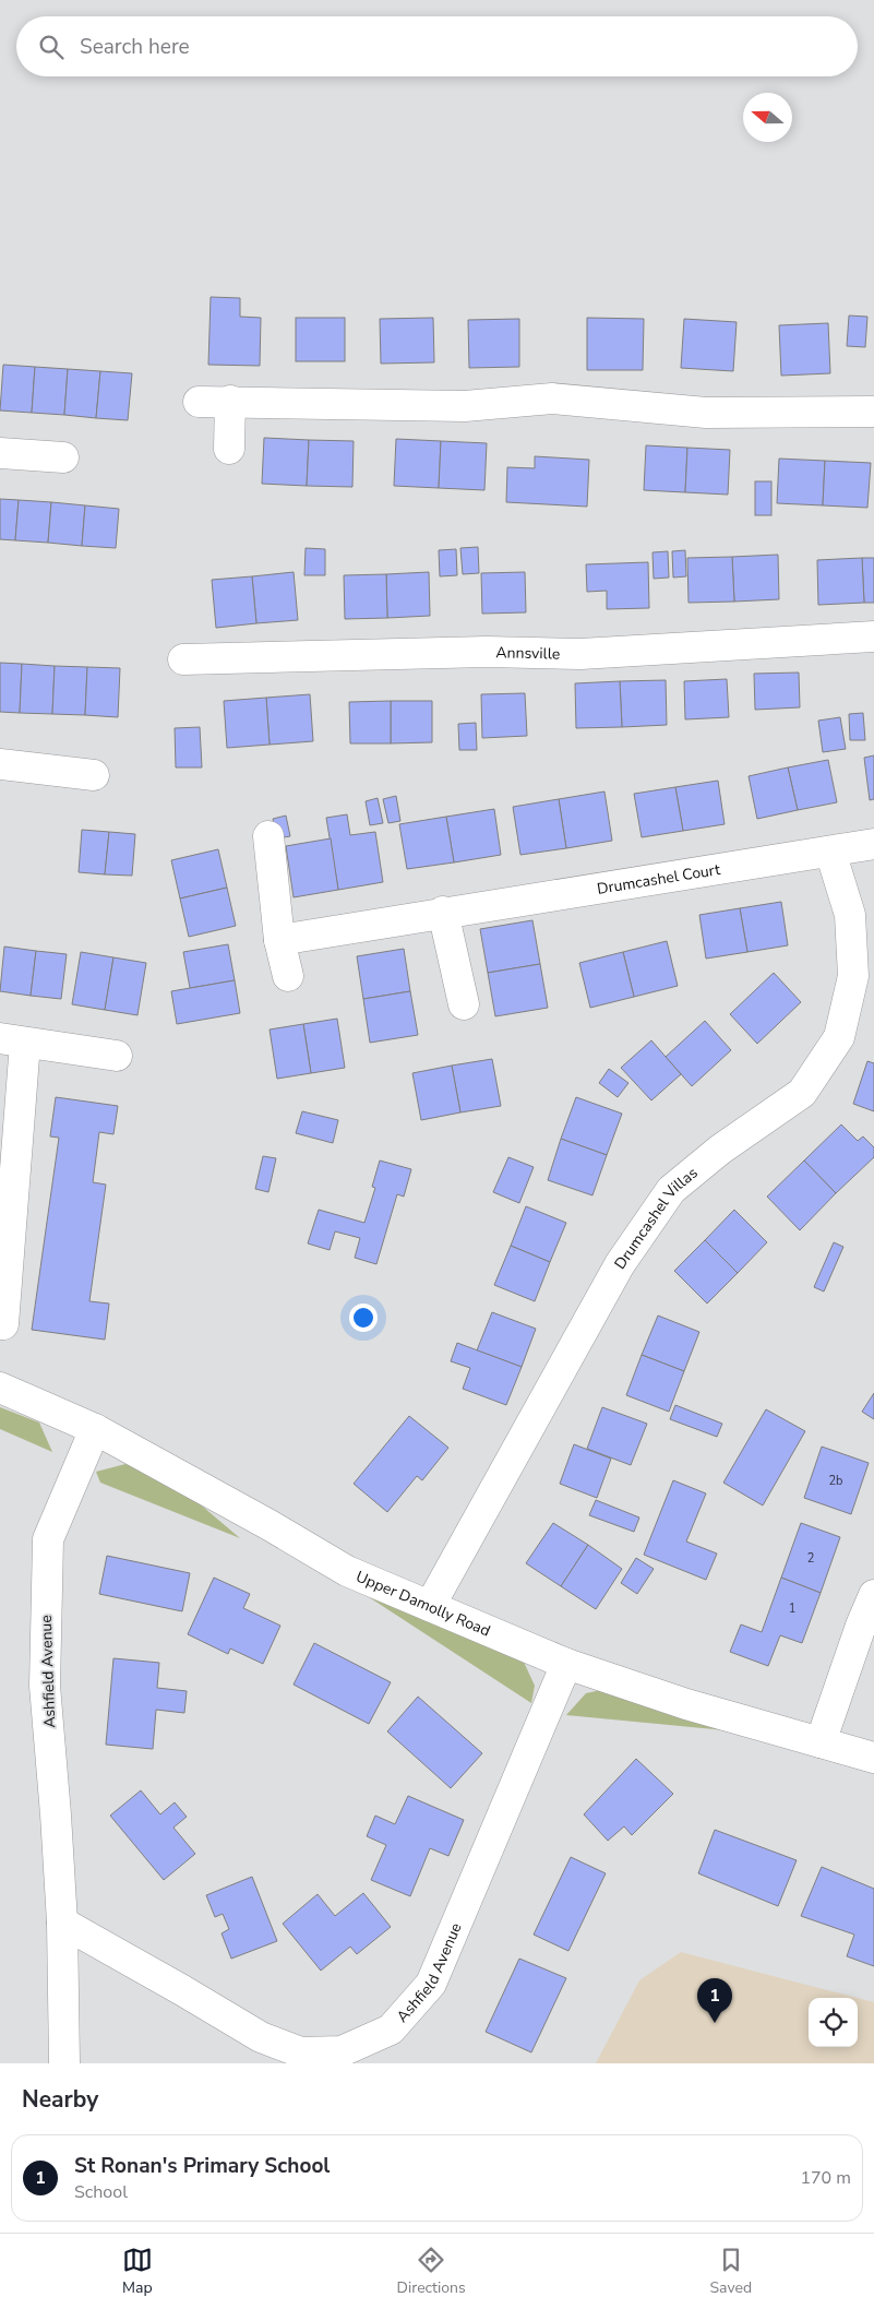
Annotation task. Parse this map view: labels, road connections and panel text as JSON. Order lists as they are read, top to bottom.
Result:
{
  "streets": {
    "street": [
      "Annsville",
      "Drumcashel Court",
      "Drumcashel Villas",
      "Upper Damolly Road",
      "Ashfield Avenue"
    ]
  },
  "crossings": [
    ["Drumcashel Court", "Drumcashel Villas"],
    ["Drumcashel Villas", "Upper Damolly Road"],
    ["Upper Damolly Road", "Ashfield Avenue"]
  ],
  "house_numbers": ["2b", "2", "1"],
  "north": "left",
  "page": {
    "search": "Search here",
    "pins": "1",
    "heading": "Nearby",
    "list": [
      {
        "mark": "1",
        "name": "St Ronan's Primary School",
        "note": "School",
        "value": "170 m"
      }
    ],
    "nav": ["Map", "Directions", "Saved"]
  }
}
